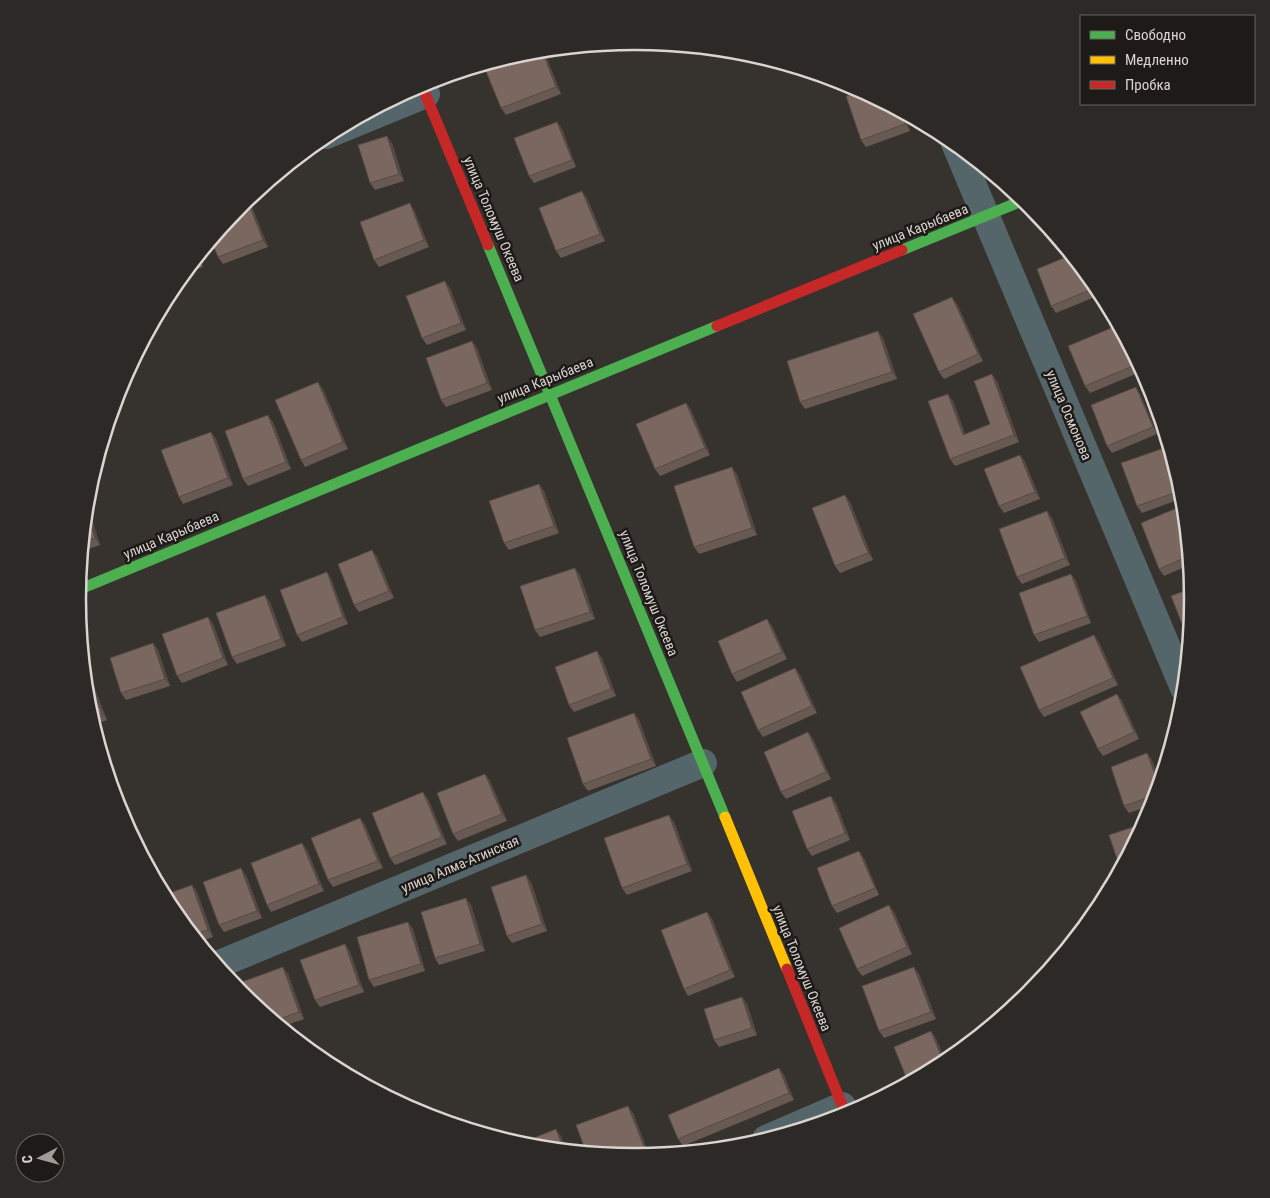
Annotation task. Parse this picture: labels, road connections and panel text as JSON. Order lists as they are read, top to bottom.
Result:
{
  "streets": {
    "street": [
      "улица Толомуш Океева",
      "улица Карыбаева",
      "улица Осмонова",
      "улица Алма-Атинская"
    ]
  },
  "crossings": [
    ["улица Толомуш Океева", "улица Карыбаева"],
    ["улица Толомуш Океева", "улица Алма-Атинская"],
    ["улица Карыбаева", "улица Осмонова"]
  ],
  "legend": ["Свободно", "Медленно", "Пробка"],
  "north": "left"
}
